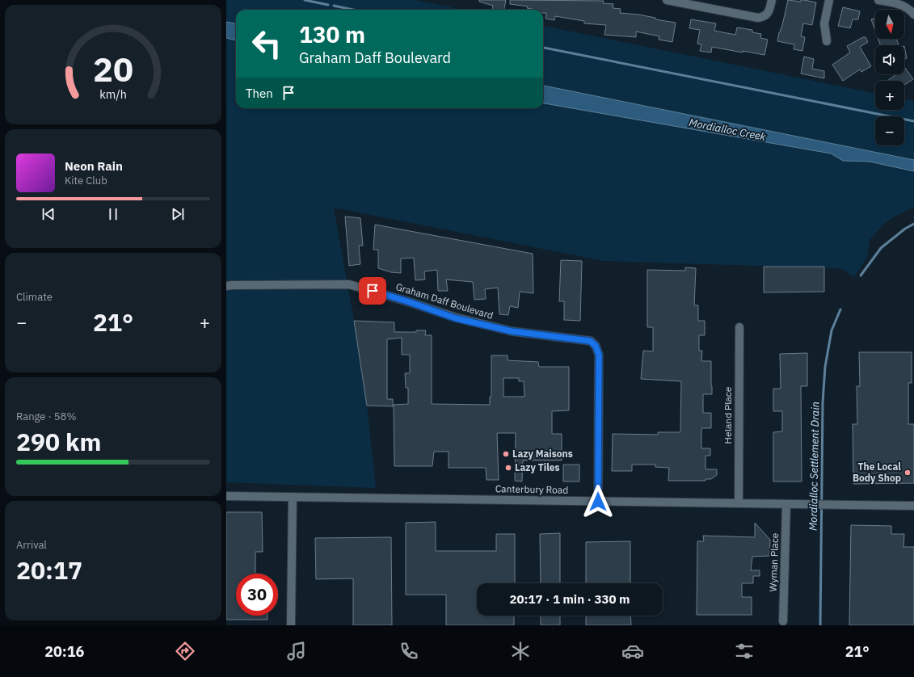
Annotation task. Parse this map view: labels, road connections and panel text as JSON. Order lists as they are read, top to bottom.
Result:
{
  "streets": {
    "street": [
      "Graham Daff Boulevard",
      "Heland Place",
      "Canterbury Road",
      "Wyman Place"
    ]
  },
  "crossings": [
    ["Graham Daff Boulevard", "Canterbury Road"],
    ["Heland Place", "Canterbury Road"],
    ["Canterbury Road", "Wyman Place"]
  ],
  "water": ["Mordialloc Creek", "Mordialloc Settlement Drain"],
  "places": ["Lazy Maisons", "Lazy Tiles", "The Local Body Shop"],
  "north": "bottom",
  "page": {
    "map_buttons": ["+", "−"],
    "turn": ["130 m", "Graham Daff Boulevard"],
    "then": "Then",
    "song": ["Neon Rain", "Kite Club"],
    "tile": [
      "Climate",
      ["Range · 58%", "290 km"],
      ["Arrival", "20:17"]
    ],
    "heat": ["−", "21°", "+"],
    "limit": "30",
    "trip": "20:17 · 1 min · 330 m",
    "tabs": ["20:16", "21°"],
    "gauge": ["20", "km/h"]
  }
}
